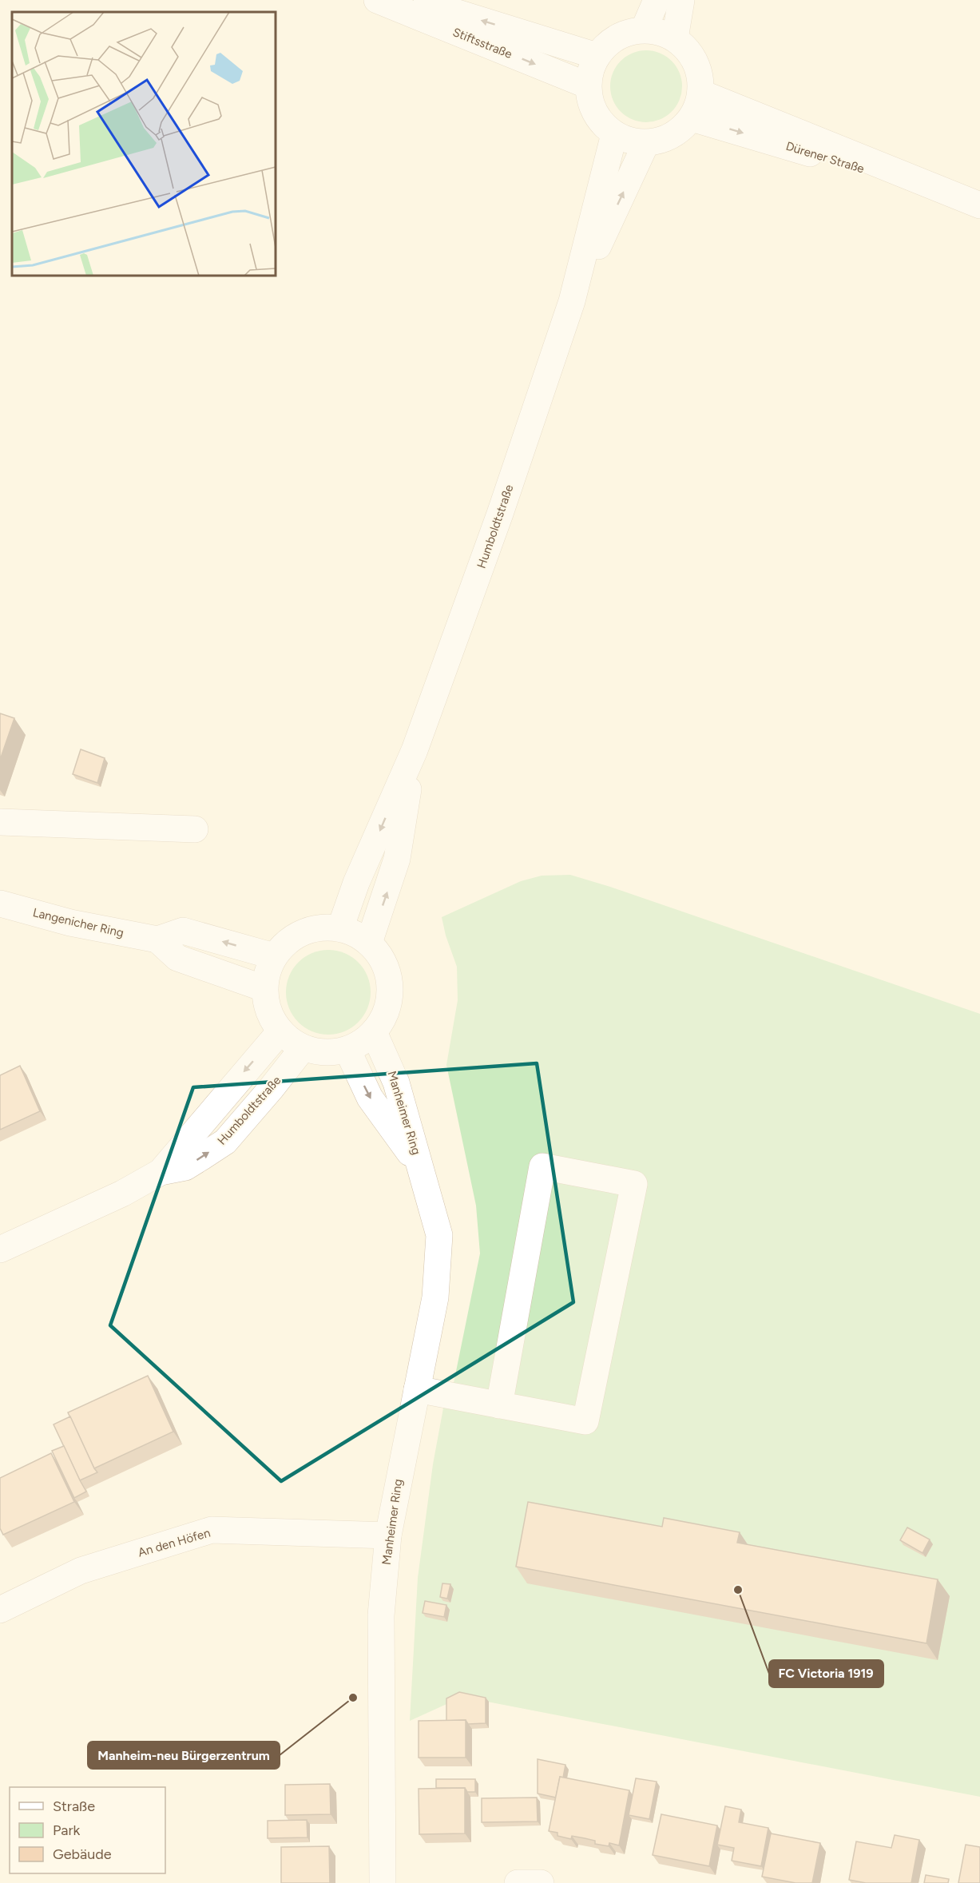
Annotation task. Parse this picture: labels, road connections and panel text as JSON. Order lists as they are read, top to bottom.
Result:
{
  "streets": {
    "street": [
      "Stiftsstraße",
      "Dürener Straße",
      "Humboldtstraße",
      "Langenicher Ring",
      "Manheimer Ring",
      "An den Höfen"
    ]
  },
  "crossings": [
    ["Stiftsstraße", "Dürener Straße"],
    ["Stiftsstraße", "Humboldtstraße"],
    ["Dürener Straße", "Humboldtstraße"],
    ["Humboldtstraße", "Langenicher Ring"],
    ["Humboldtstraße", "Manheimer Ring"],
    ["Langenicher Ring", "Manheimer Ring"],
    ["Manheimer Ring", "An den Höfen"]
  ],
  "places": ["FC Victoria 1919", "Manheim-neu Bürgerzentrum"],
  "legend": ["Straße", "Park", "Gebäude"]
}
